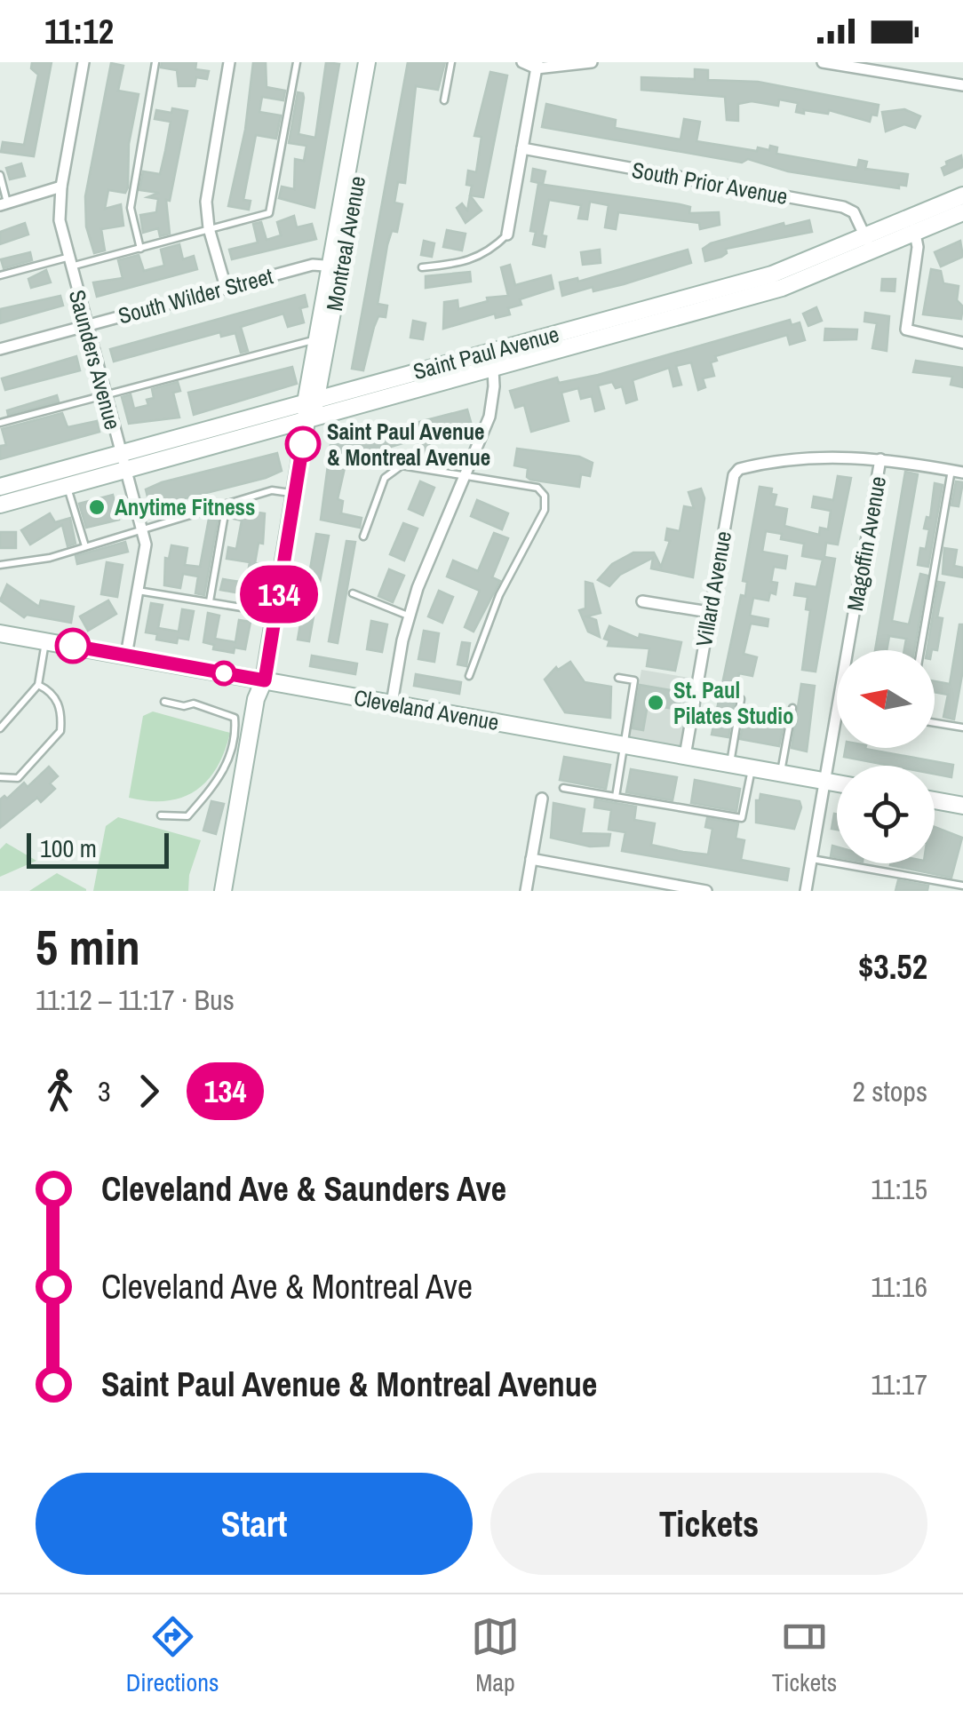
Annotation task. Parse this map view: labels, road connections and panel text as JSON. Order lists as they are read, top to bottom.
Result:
{
  "streets": {
    "street": [
      "South Prior Avenue",
      "Montreal Avenue",
      "South Wilder Street",
      "Saint Paul Avenue",
      "Saunders Avenue",
      "Magoffin Avenue",
      "Villard Avenue",
      "Cleveland Avenue"
    ]
  },
  "crossings": [
    ["South Prior Avenue", "Saint Paul Avenue"],
    ["Montreal Avenue", "South Wilder Street"],
    ["Montreal Avenue", "Saint Paul Avenue"],
    ["Montreal Avenue", "Cleveland Avenue"],
    ["South Wilder Street", "Saunders Avenue"],
    ["Saint Paul Avenue", "Saunders Avenue"],
    ["Saunders Avenue", "Cleveland Avenue"],
    ["Magoffin Avenue", "Villard Avenue"],
    ["Magoffin Avenue", "Cleveland Avenue"],
    ["Villard Avenue", "Cleveland Avenue"]
  ],
  "places": ["Saint Paul Avenue & Montreal Avenue", "Anytime Fitness", "St. Paul Pilates Studio"],
  "lines": ["bus line 134"],
  "scale_bar": "100 m",
  "north": "left",
  "page": {
    "status": "11:12",
    "on_map": "134",
    "scale": "100 m",
    "heading": ["5 min", "11:12 – 11:17 · Bus", "$3.52"],
    "legs": ["3", "134", "2 stops"],
    "list": [
      {
        "name": "Cleveland Ave & Saunders Ave",
        "value": "11:15"
      },
      {
        "name": "Cleveland Ave & Montreal Ave",
        "value": "11:16"
      },
      {
        "name": "Saint Paul Avenue & Montreal Avenue",
        "value": "11:17"
      }
    ],
    "buttons": ["Start", "Tickets"],
    "tabs": ["Directions", "Map", "Tickets"]
  }
}
